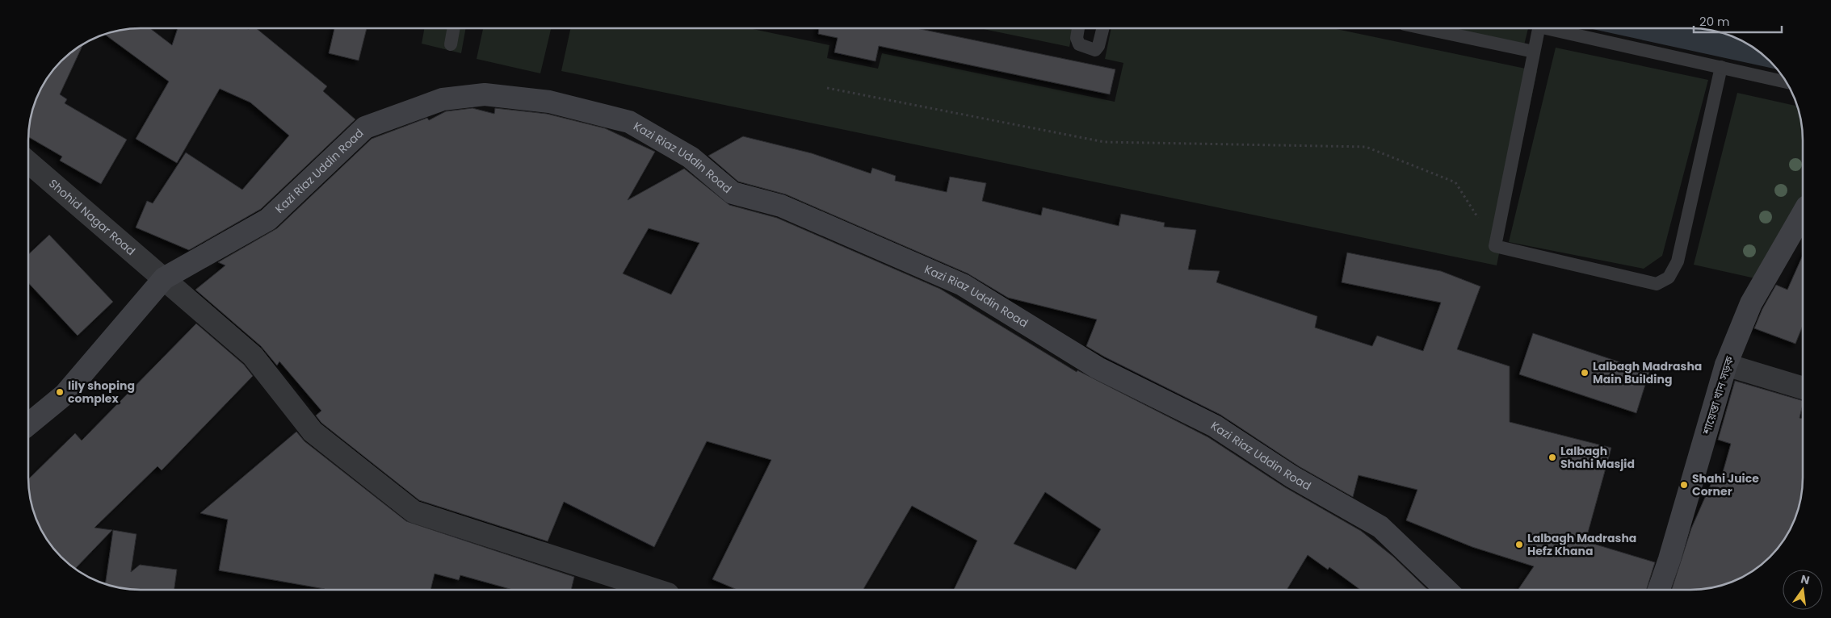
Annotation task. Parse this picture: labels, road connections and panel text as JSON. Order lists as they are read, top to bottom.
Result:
{
  "streets": {
    "street": ["Kazi Riaz Uddin Road", "Shohid Nagar Road", "শায়েস্তা খান সড়ক"]
  },
  "crossings": [
    ["Kazi Riaz Uddin Road", "Shohid Nagar Road"]
  ],
  "places": [
    "Lalbagh Madrasha Main Building",
    "lily shoping complex",
    "Lalbagh Shahi Masjid",
    "Shahi Juice Corner",
    "Lalbagh Madrasha Hefz Khana"
  ],
  "scale_bar": "20 m",
  "north": "top"
}
